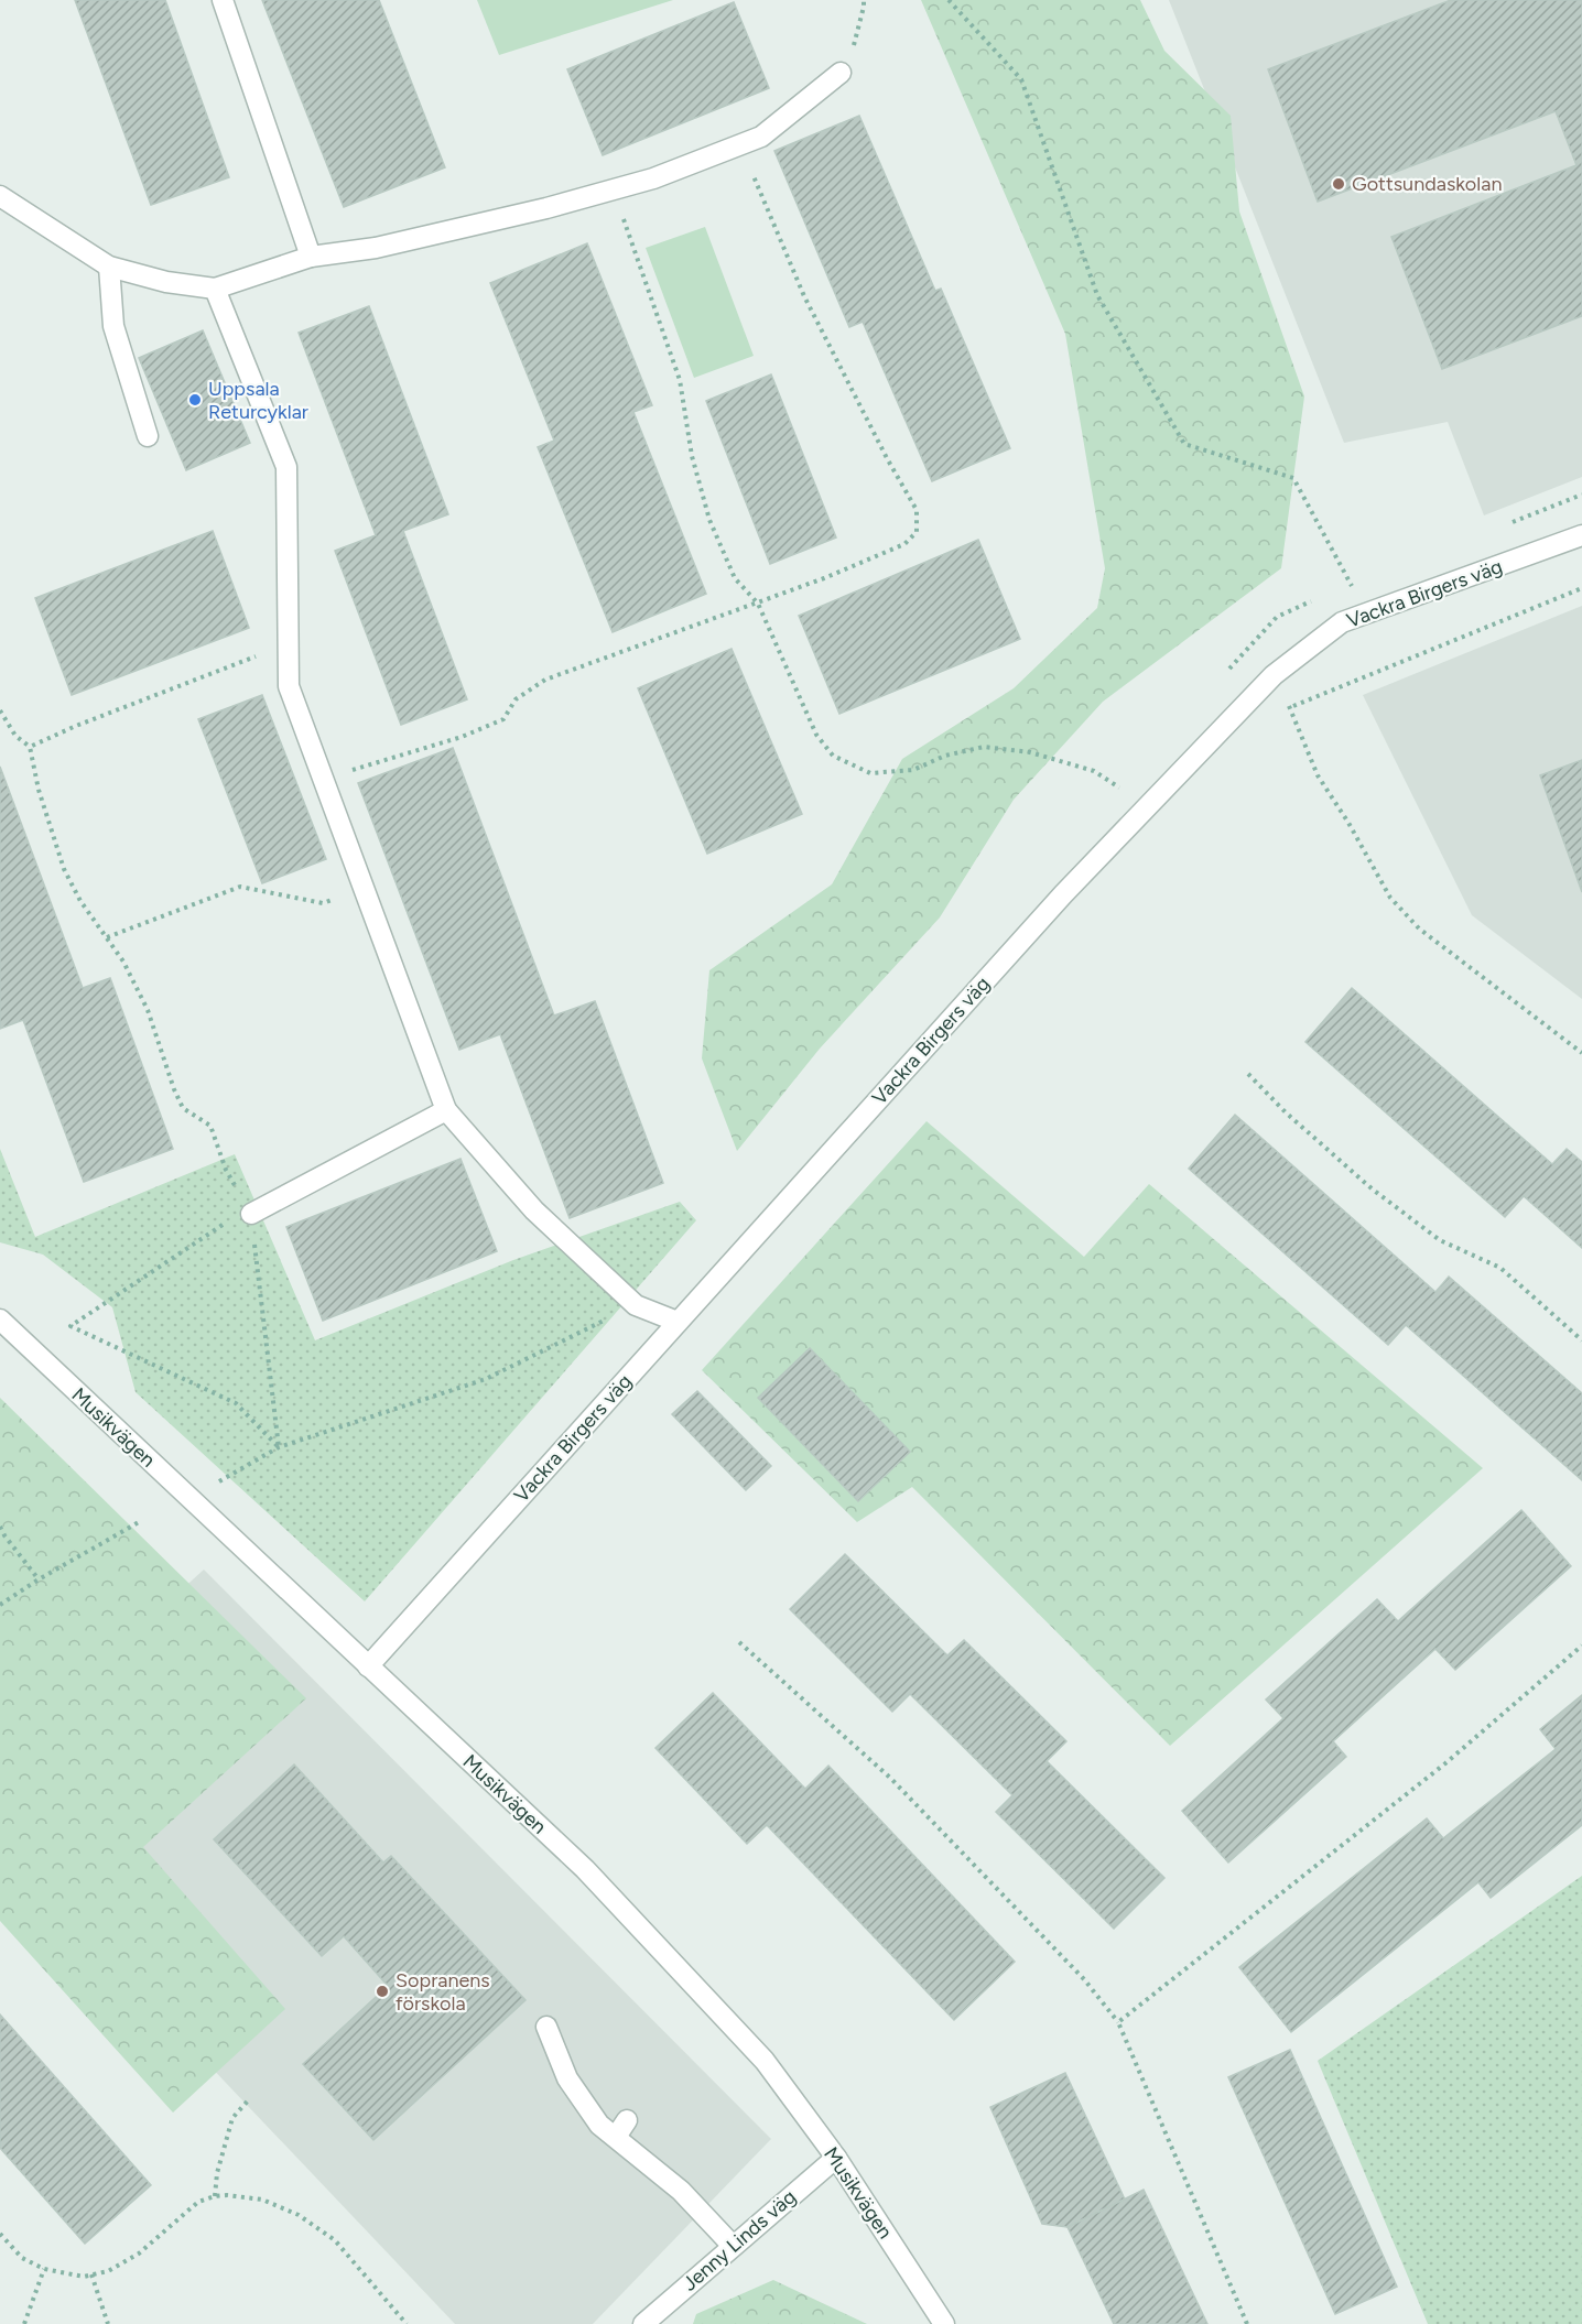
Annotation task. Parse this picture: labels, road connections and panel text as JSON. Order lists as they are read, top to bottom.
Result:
{
  "streets": {
    "street": ["Vackra Birgers väg", "Musikvägen", "Jenny Linds väg"]
  },
  "crossings": [
    ["Vackra Birgers väg", "Musikvägen"],
    ["Musikvägen", "Jenny Linds väg"]
  ],
  "places": ["Gottsundaskolan", "Uppsala Returcyklar", "Sopranens förskola"]
}
